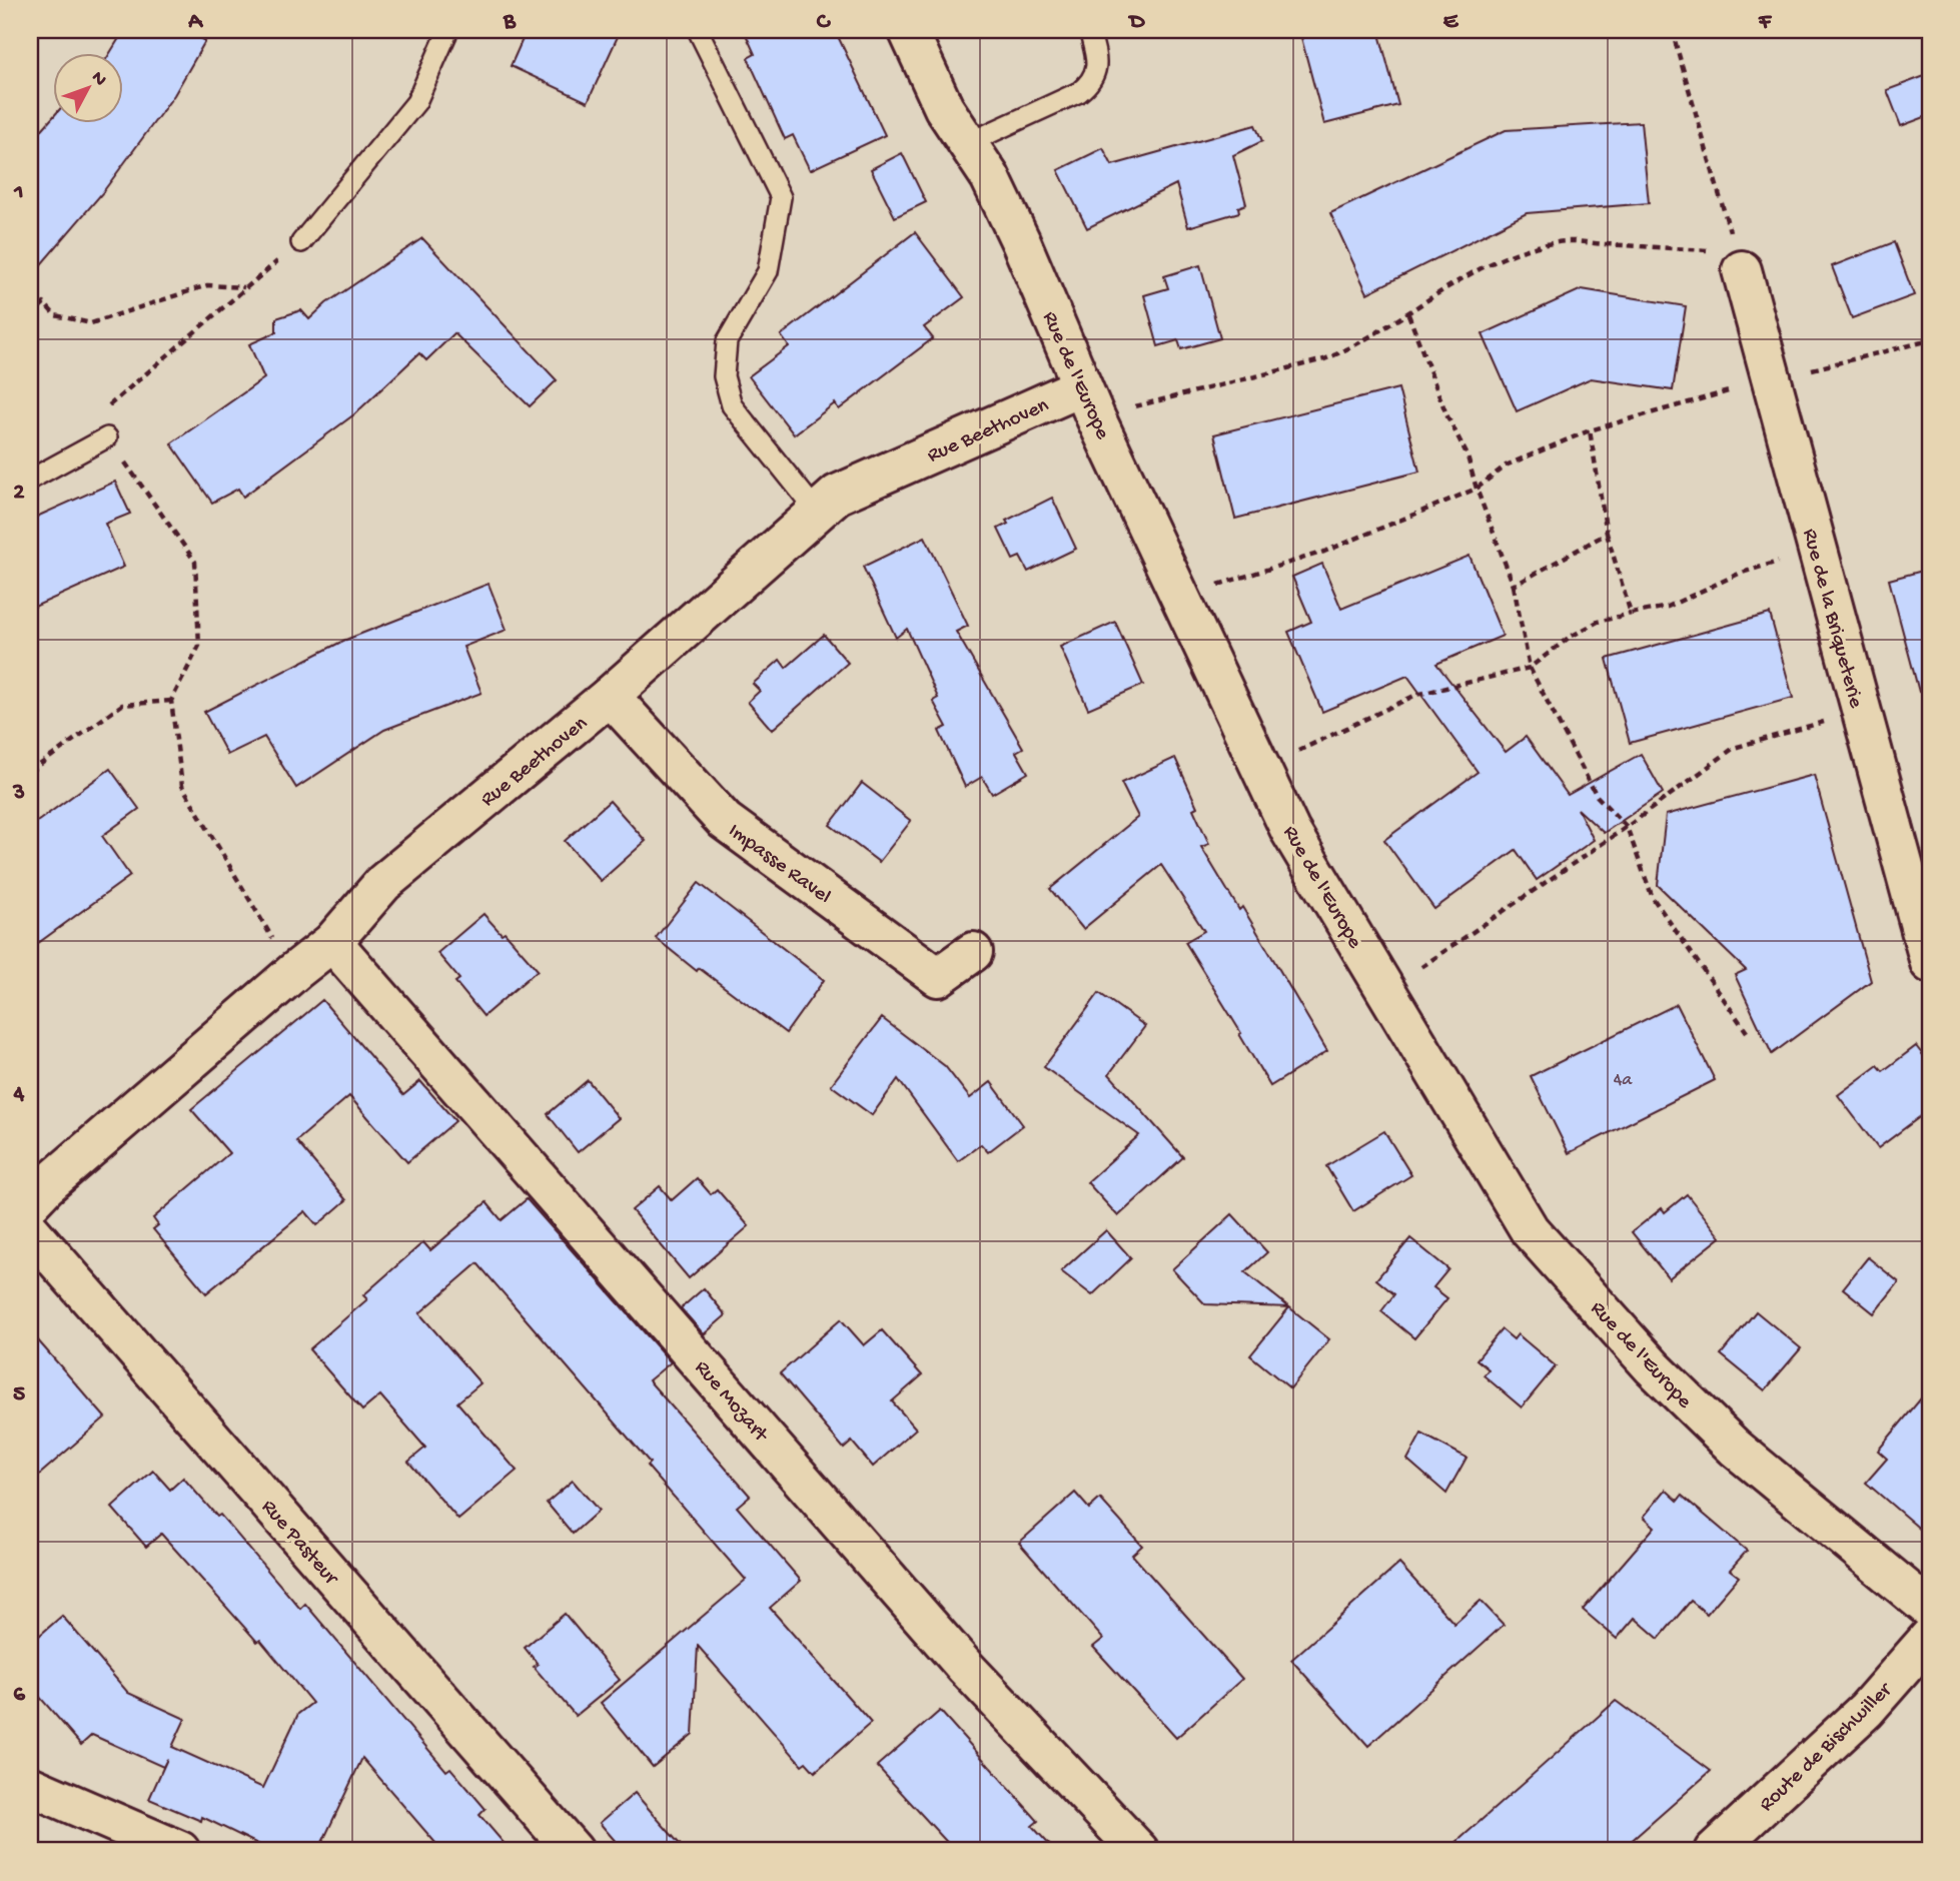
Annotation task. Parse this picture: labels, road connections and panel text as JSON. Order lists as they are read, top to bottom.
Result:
{
  "streets": {
    "street": [
      "Rue de l'Europe",
      "Rue Beethoven",
      "Rue de la Briqueterie",
      "Impasse Ravel",
      "Rue Mozart",
      "Rue Pasteur",
      "Route de Bischwiller"
    ]
  },
  "crossings": [
    ["Rue de l'Europe", "Rue Beethoven"],
    ["Rue Beethoven", "Impasse Ravel"],
    ["Rue Beethoven", "Rue Mozart"]
  ],
  "house_numbers": ["4a"],
  "north": "top right",
  "grid": {
    "columns": [
      "A",
      "B",
      "C",
      "D",
      "E",
      "F"
    ],
    "rows": [
      "1",
      "2",
      "3",
      "4",
      "5",
      "6"
    ]
  }
}
